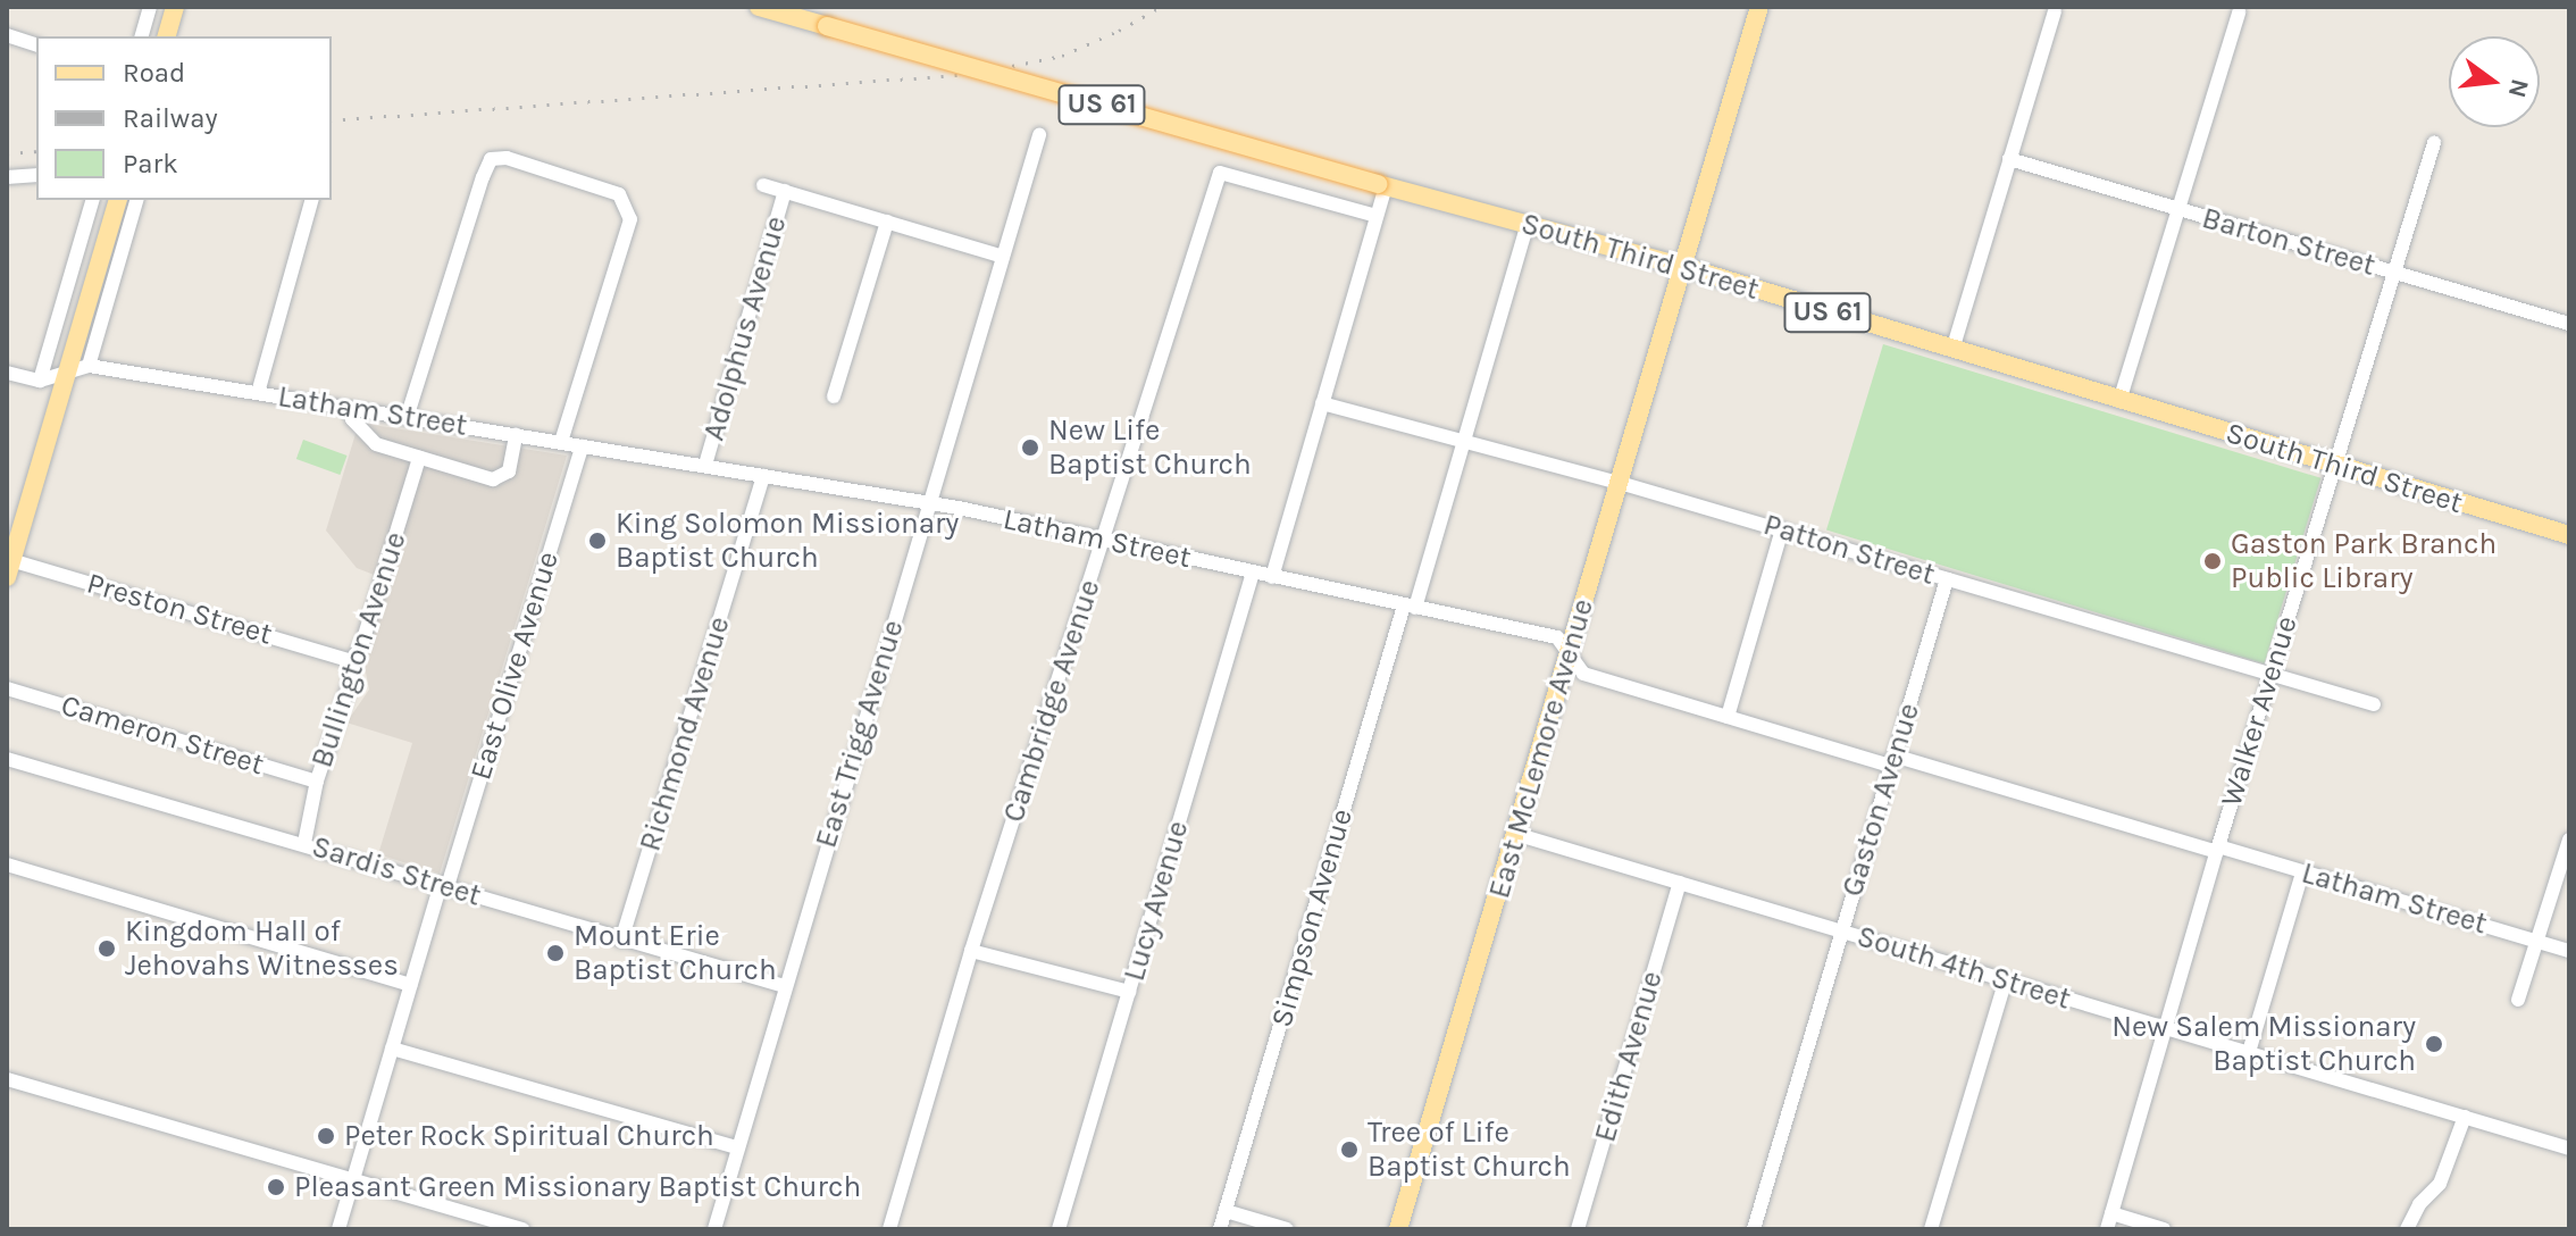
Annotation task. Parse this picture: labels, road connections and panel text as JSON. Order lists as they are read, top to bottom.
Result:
{
  "streets": {
    "main road": ["US 61", "South Third Street", "East McLemore Avenue"],
    "street": [
      "Barton Street",
      "Adolphus Avenue",
      "Latham Street",
      "Patton Street",
      "Preston Street",
      "Bullington Avenue",
      "East Olive Avenue",
      "Cambridge Avenue",
      "Walker Avenue",
      "Richmond Avenue",
      "East Trigg Avenue",
      "Cameron Street",
      "Gaston Avenue",
      "Sardis Street",
      "Lucy Avenue",
      "Simpson Avenue",
      "South 4th Street",
      "Edith Avenue"
    ]
  },
  "crossings": [
    ["Barton Street", "Walker Avenue"],
    ["South Third Street", "Walker Avenue"],
    ["South Third Street", "East McLemore Avenue"],
    ["South Third Street", "Simpson Avenue"],
    ["Adolphus Avenue", "Latham Street"],
    ["Latham Street", "East Olive Avenue"],
    ["Latham Street", "Cambridge Avenue"],
    ["Latham Street", "Walker Avenue"],
    ["Latham Street", "Richmond Avenue"],
    ["Latham Street", "East Trigg Avenue"],
    ["Latham Street", "East McLemore Avenue"],
    ["Latham Street", "Gaston Avenue"],
    ["Latham Street", "Lucy Avenue"],
    ["Latham Street", "Simpson Avenue"],
    ["Patton Street", "Walker Avenue"],
    ["Patton Street", "East McLemore Avenue"],
    ["Patton Street", "Gaston Avenue"],
    ["Patton Street", "Simpson Avenue"],
    ["Preston Street", "Bullington Avenue"],
    ["Bullington Avenue", "Cameron Street"],
    ["Bullington Avenue", "Sardis Street"],
    ["East Olive Avenue", "Sardis Street"],
    ["Walker Avenue", "South 4th Street"],
    ["Richmond Avenue", "Sardis Street"],
    ["East Trigg Avenue", "Sardis Street"],
    ["East McLemore Avenue", "South 4th Street"],
    ["Gaston Avenue", "South 4th Street"],
    ["South 4th Street", "Edith Avenue"]
  ],
  "places": [
    "New Life Baptist Church",
    "King Solomon Missionary Baptist Church",
    "Gaston Park Branch Public Library",
    "Kingdom Hall of Jehovahs Witnesses",
    "Mount Erie Baptist Church",
    "New Salem Missionary Baptist Church",
    "Peter Rock Spiritual Church",
    "Tree of Life Baptist Church",
    "Pleasant Green Missionary Baptist Church"
  ],
  "legend": ["Road", "Railway", "Park"],
  "north": "right"
}
